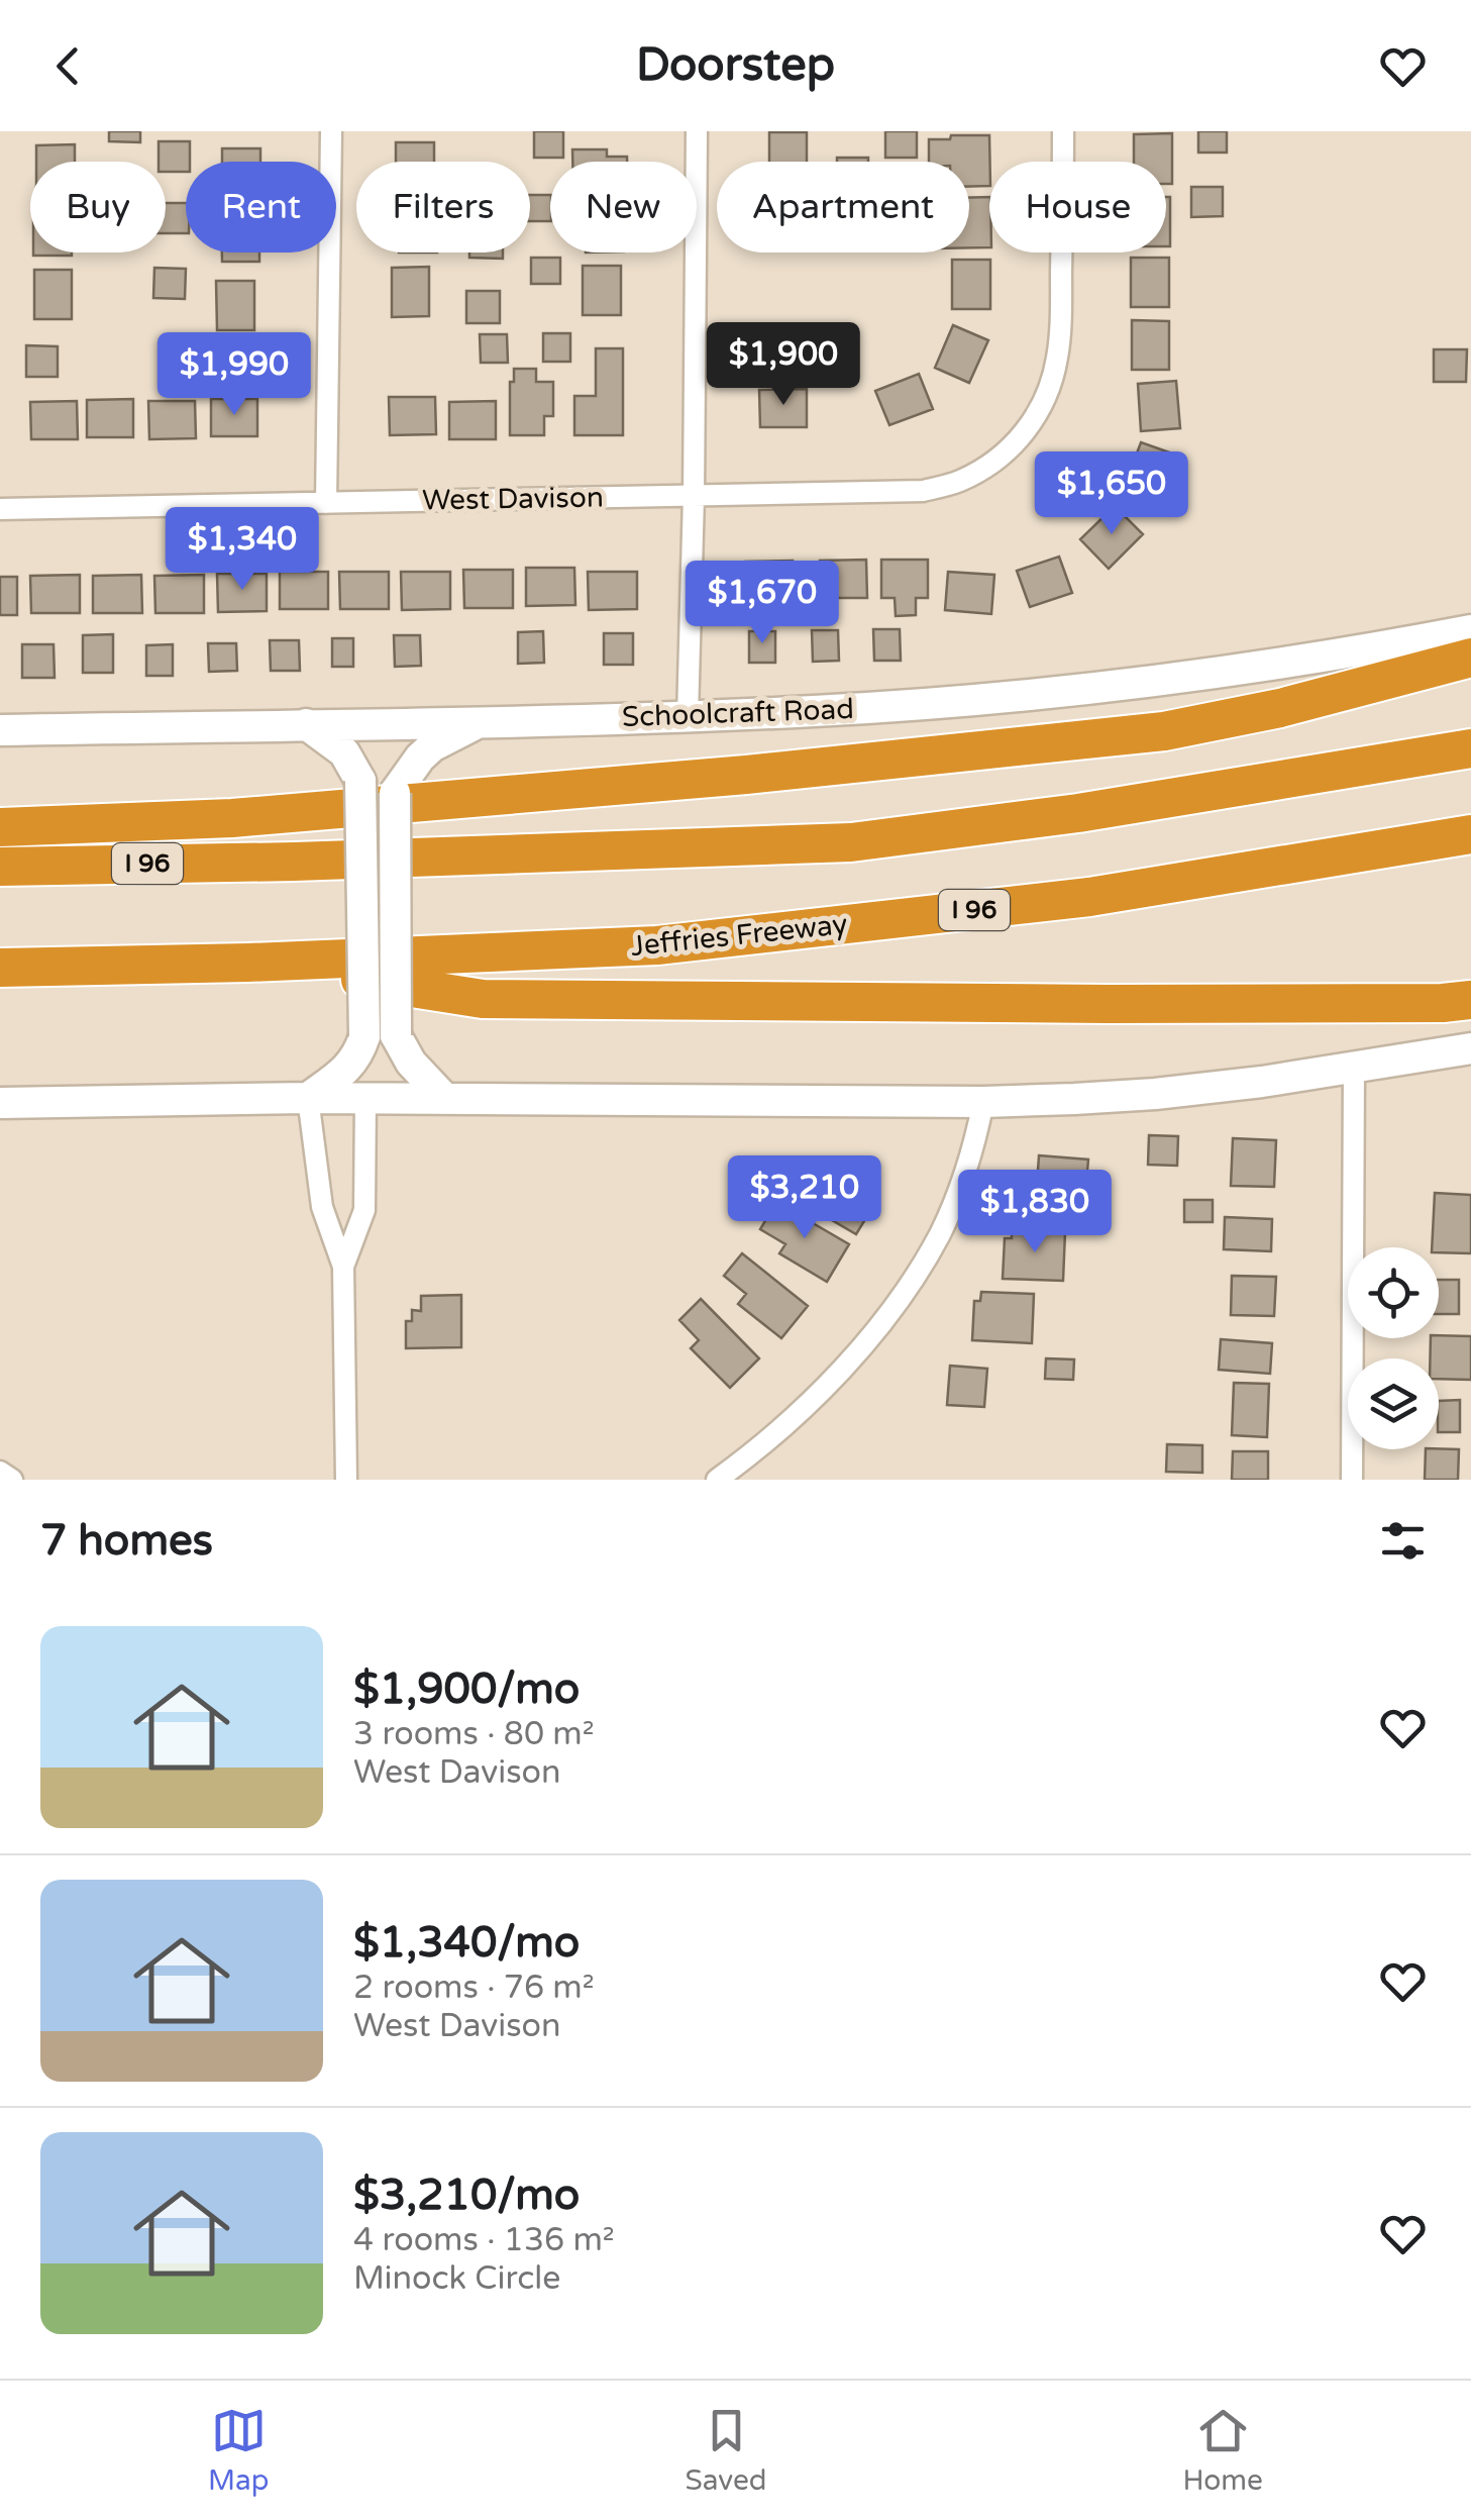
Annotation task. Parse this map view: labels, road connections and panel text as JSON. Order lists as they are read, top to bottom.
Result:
{
  "streets": {
    "highway": ["I 96", "Jeffries Freeway"],
    "main road": ["Schoolcraft Road"],
    "street": ["West Davison"]
  },
  "page": {
    "header": "Doorstep",
    "chip": [
      "Buy",
      "Rent",
      "Filters",
      "New",
      "Apartment",
      "House"
    ],
    "price": [
      "$1,900",
      "$1,990",
      "$1,650",
      "$1,340",
      "$1,670",
      "$3,210",
      "$1,830"
    ],
    "heading": "7 homes",
    "list": [
      {
        "name": "$1,900/mo",
        "note": "3 rooms · 80 m² · West Davison"
      },
      {
        "name": "$1,340/mo",
        "note": "2 rooms · 76 m² · West Davison"
      },
      {
        "name": "$3,210/mo",
        "note": "4 rooms · 136 m² · Minock Circle"
      }
    ],
    "tabs": ["Map", "Saved", "Home"]
  }
}
